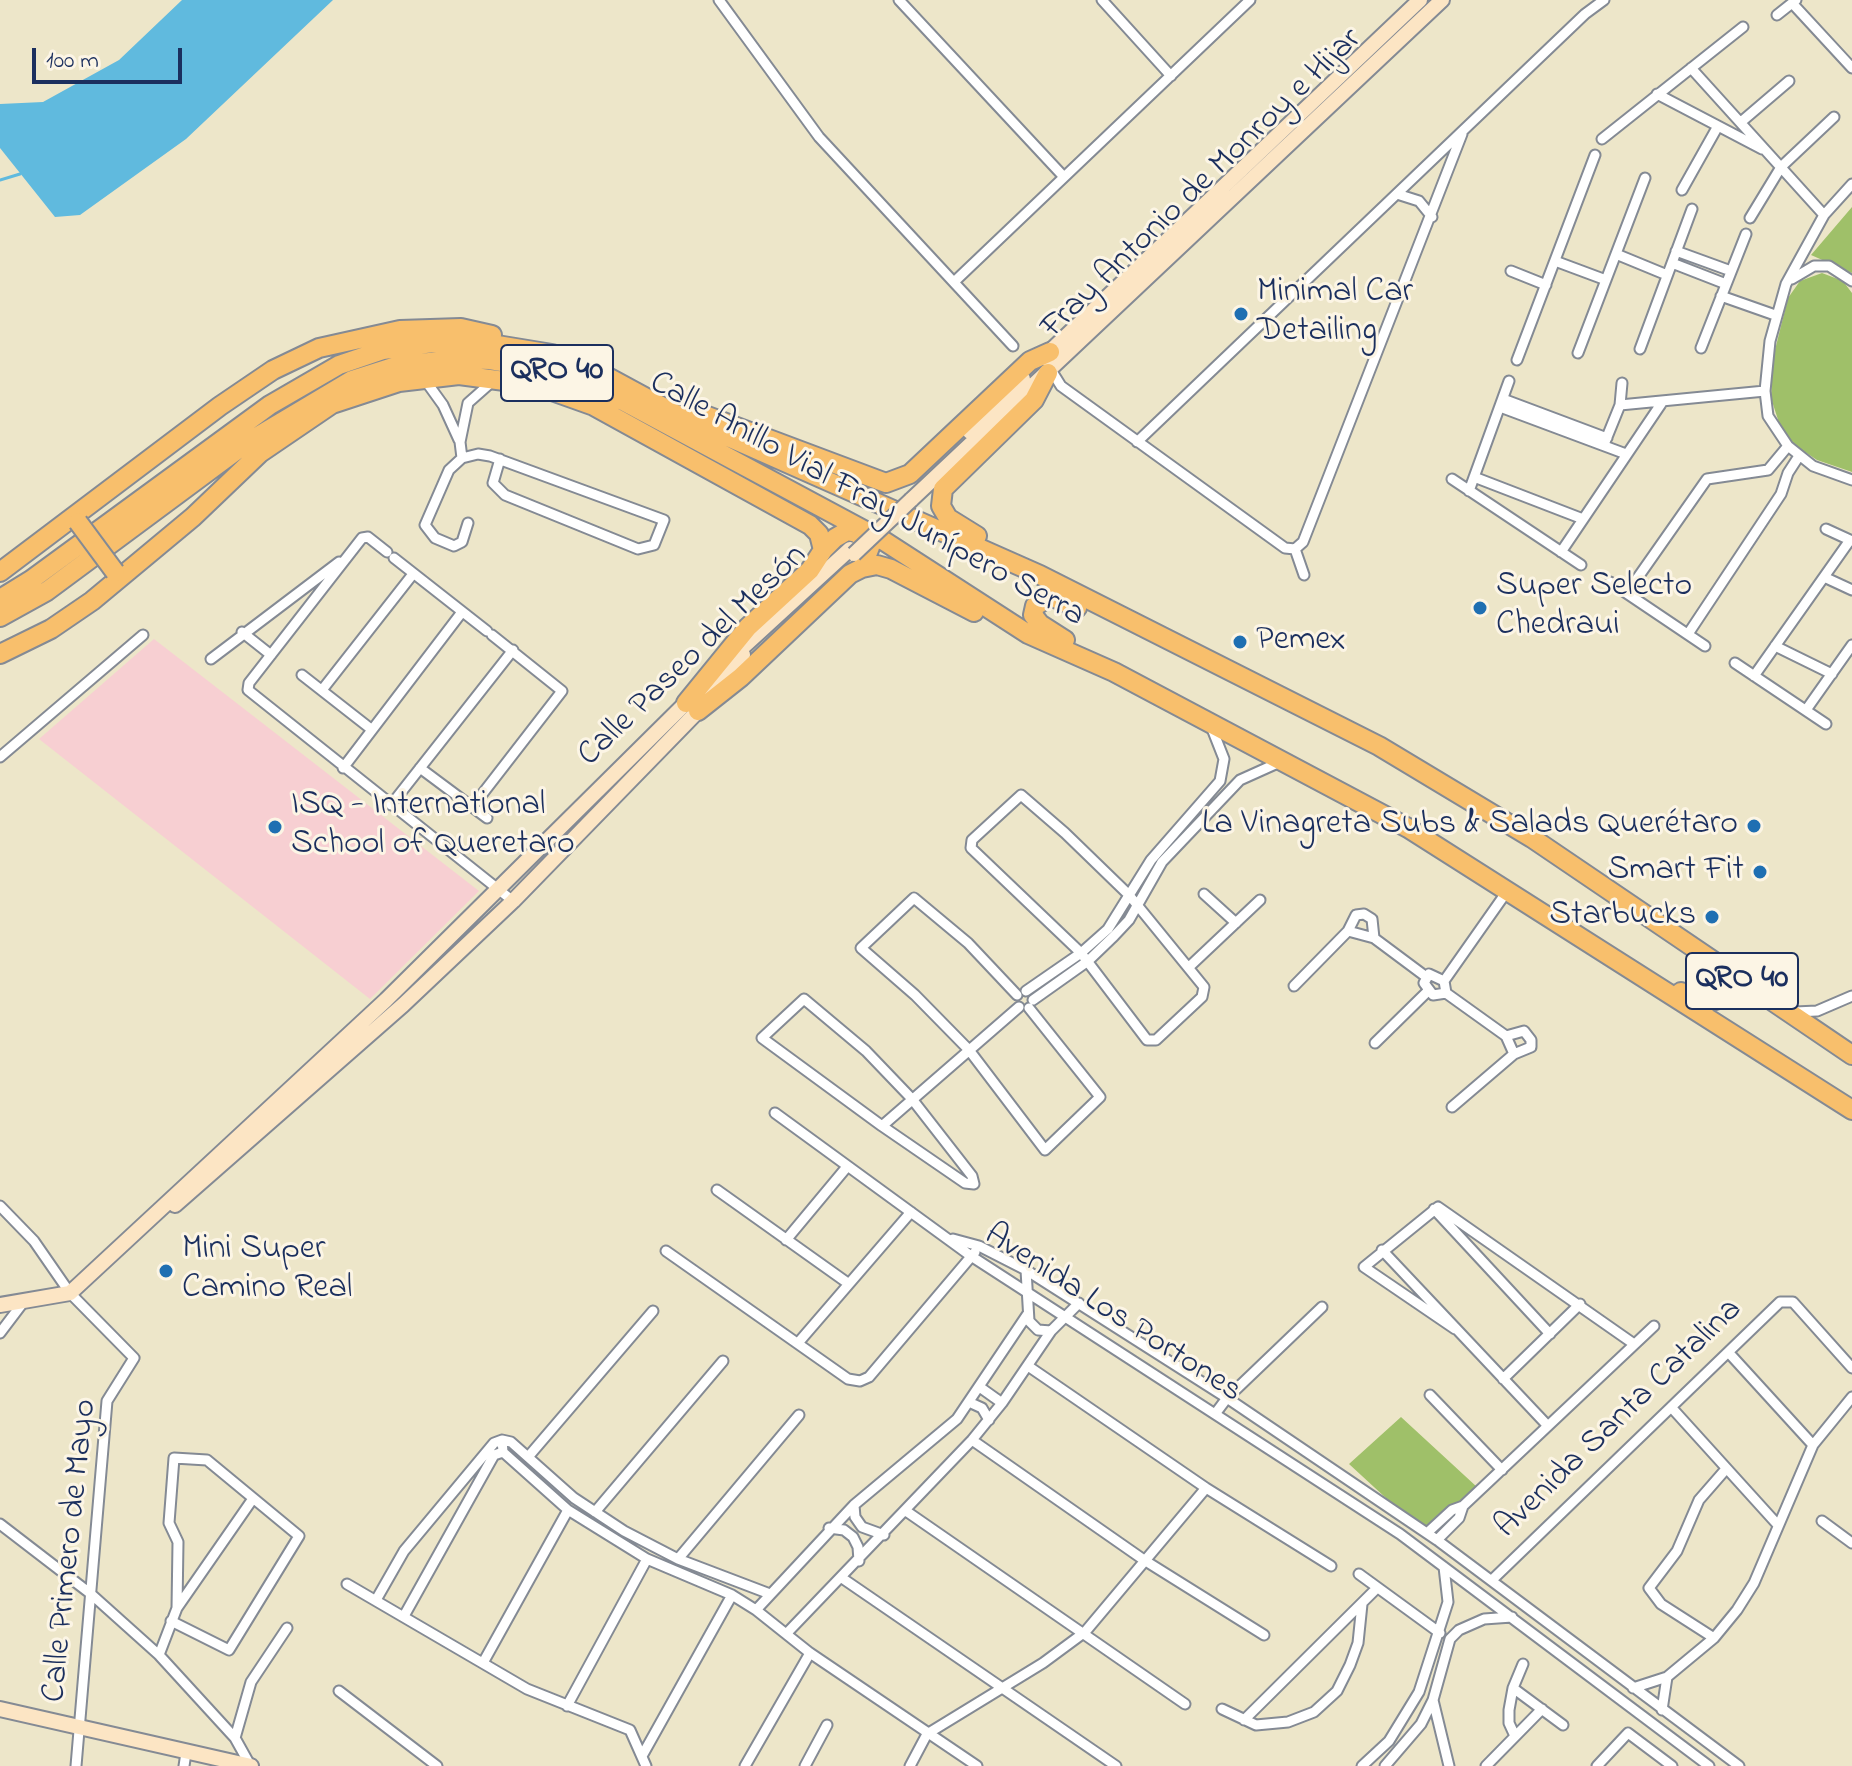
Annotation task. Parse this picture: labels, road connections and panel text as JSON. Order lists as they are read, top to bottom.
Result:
{
  "streets": {
    "highway": ["QRO 40", "Calle Anillo Vial Fray Junípero Serra"],
    "main road": ["Fray Antonio de Monroy e Hijar", "Calle Paseo del Mesón"],
    "street": ["Avenida Los Portones", "Avenida Santa Catalina", "Calle Primero de Mayo"]
  },
  "crossings": [
    ["Fray Antonio de Monroy e Hijar", "Calle Paseo del Mesón"],
    ["Calle Paseo del Mesón", "Calle Primero de Mayo"],
    ["Avenida Los Portones", "Avenida Santa Catalina"]
  ],
  "places": [
    "Minimal Car Detailing",
    "Super Selecto Chedraui",
    "Pemex",
    "La Vinagreta Subs & Salads Querétaro",
    "ISQ - International School of Queretaro",
    "Smart Fit",
    "Starbucks",
    "Mini Super Camino Real"
  ],
  "scale_bar": "100 m"
}
